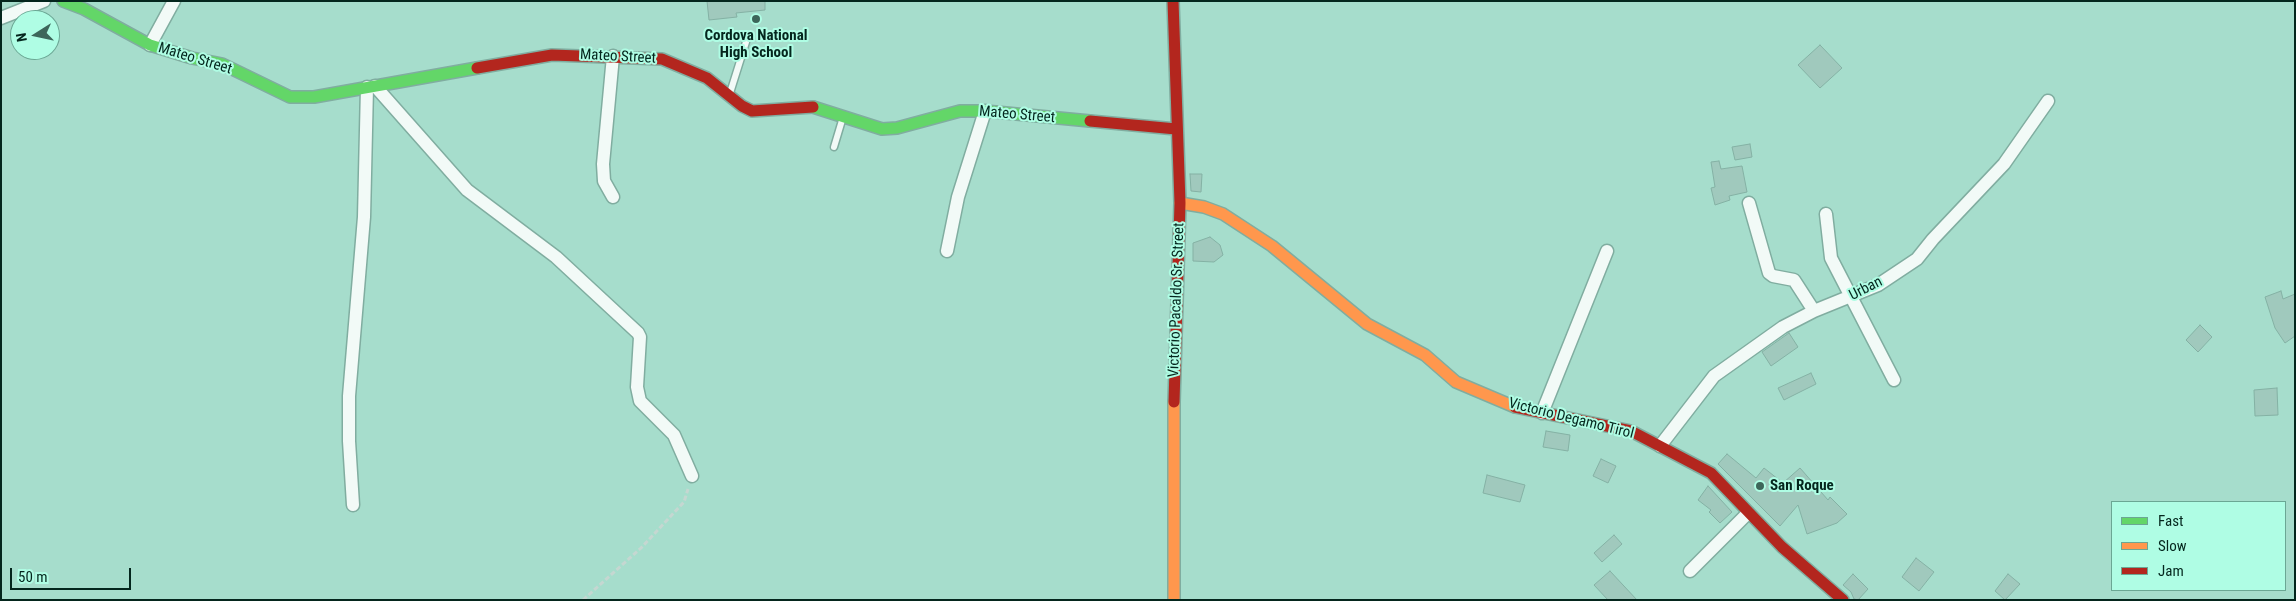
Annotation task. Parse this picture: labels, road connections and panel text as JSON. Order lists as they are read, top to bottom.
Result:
{
  "streets": {
    "street": [
      "Mateo Street",
      "Urban",
      "Victorio Pacaldo Sr. Street",
      "Victorio Degamo Tirol"
    ]
  },
  "crossings": [
    ["Mateo Street", "Victorio Pacaldo Sr. Street"],
    ["Urban", "Victorio Degamo Tirol"],
    ["Victorio Pacaldo Sr. Street", "Victorio Degamo Tirol"]
  ],
  "places": ["Cordova National High School", "San Roque"],
  "legend": ["Fast", "Slow", "Jam"],
  "scale_bar": "50 m",
  "north": "left"
}
